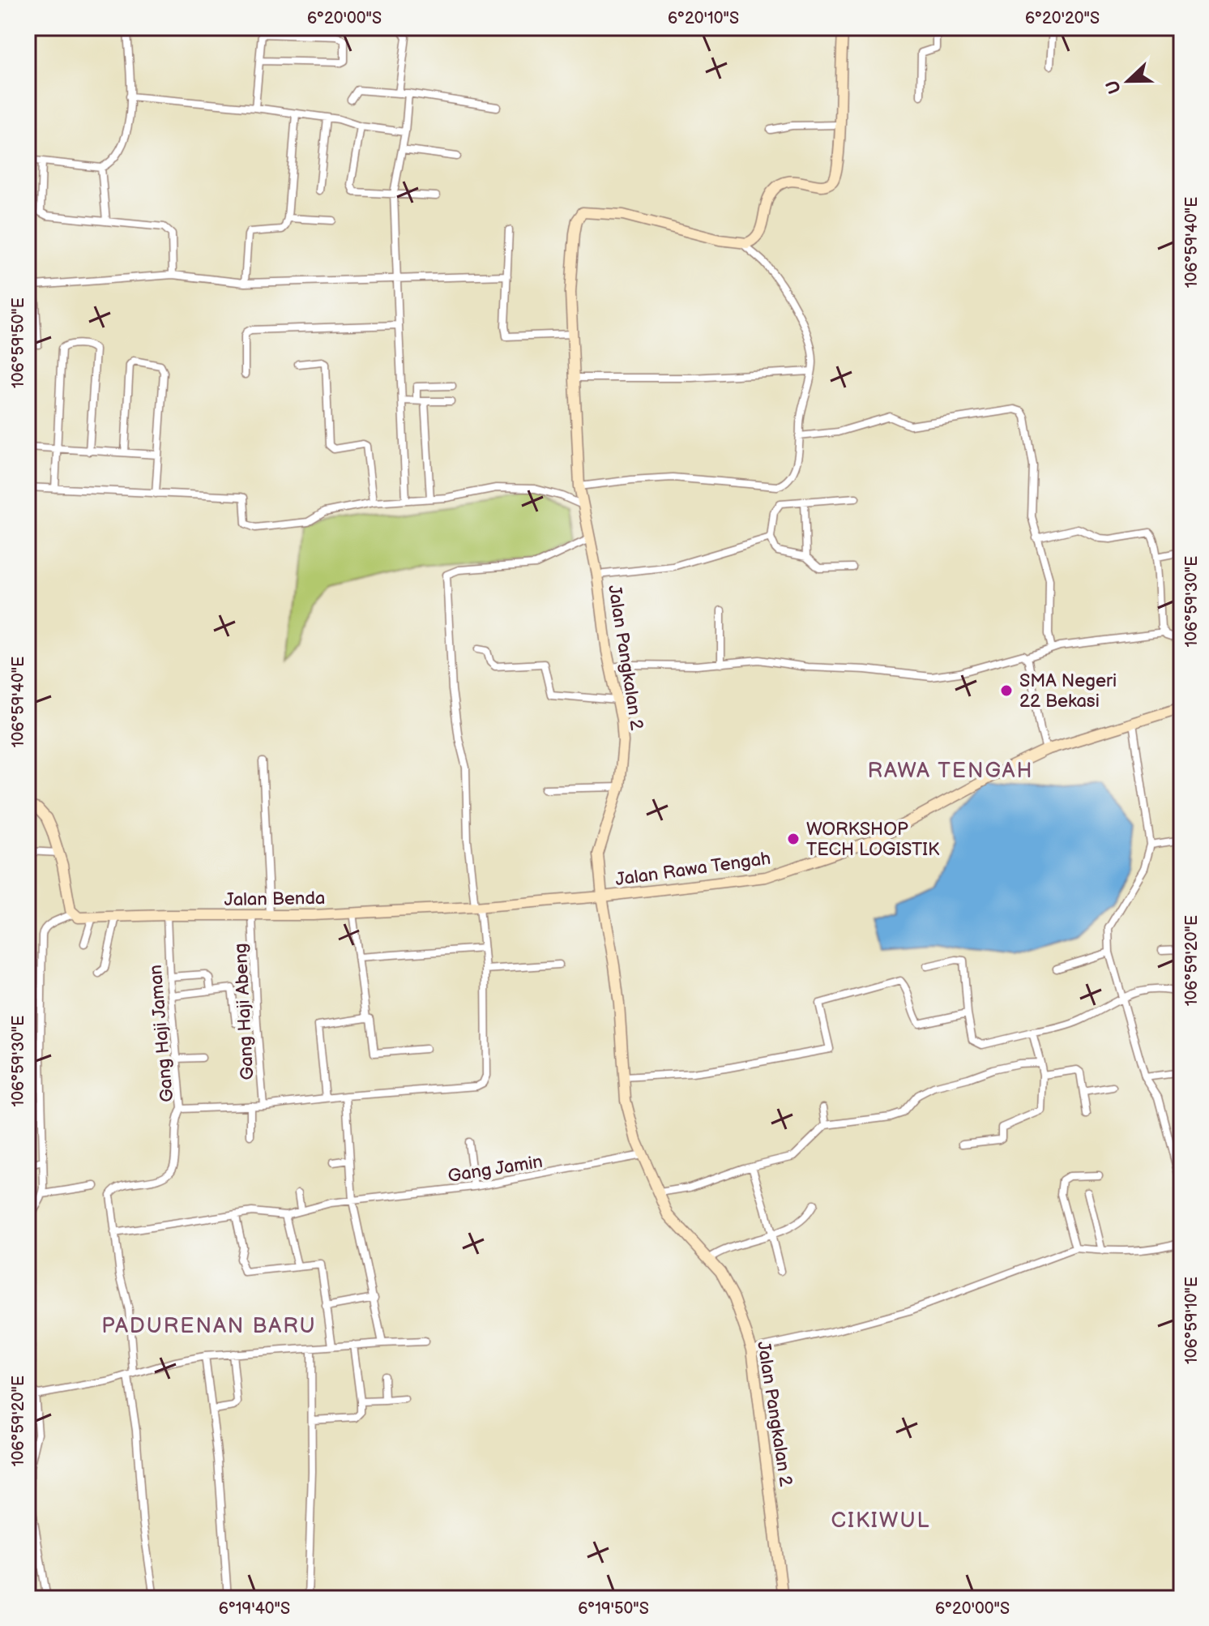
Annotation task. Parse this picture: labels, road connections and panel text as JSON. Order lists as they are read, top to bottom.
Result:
{
  "streets": {
    "street": [
      "Jalan Pangkalan 2",
      "Jalan Rawa Tengah",
      "Jalan Benda",
      "Gang Haji Abeng",
      "Gang Haji Jaman",
      "Gang Jamin"
    ]
  },
  "crossings": [
    ["Jalan Pangkalan 2", "Jalan Rawa Tengah"],
    ["Jalan Pangkalan 2", "Jalan Benda"],
    ["Jalan Pangkalan 2", "Gang Jamin"],
    ["Jalan Rawa Tengah", "Jalan Benda"],
    ["Jalan Benda", "Gang Haji Abeng"],
    ["Jalan Benda", "Gang Haji Jaman"]
  ],
  "districts": ["RAWA TENGAH", "PADURENAN BARU", "CIKIWUL"],
  "places": ["SMA Negeri 22 Bekasi", "WORKSHOP TECH LOGISTIK"],
  "north": "left",
  "coordinates": [
    "6°20'00\"S",
    "6°20'10\"S",
    "6°20'20\"S",
    "106°59'40\"E",
    "106°59'50\"E",
    "106°59'30\"E",
    "106°59'20\"E",
    "106°59'10\"E",
    "6°19'40\"S",
    "6°19'50\"S"
  ]
}
